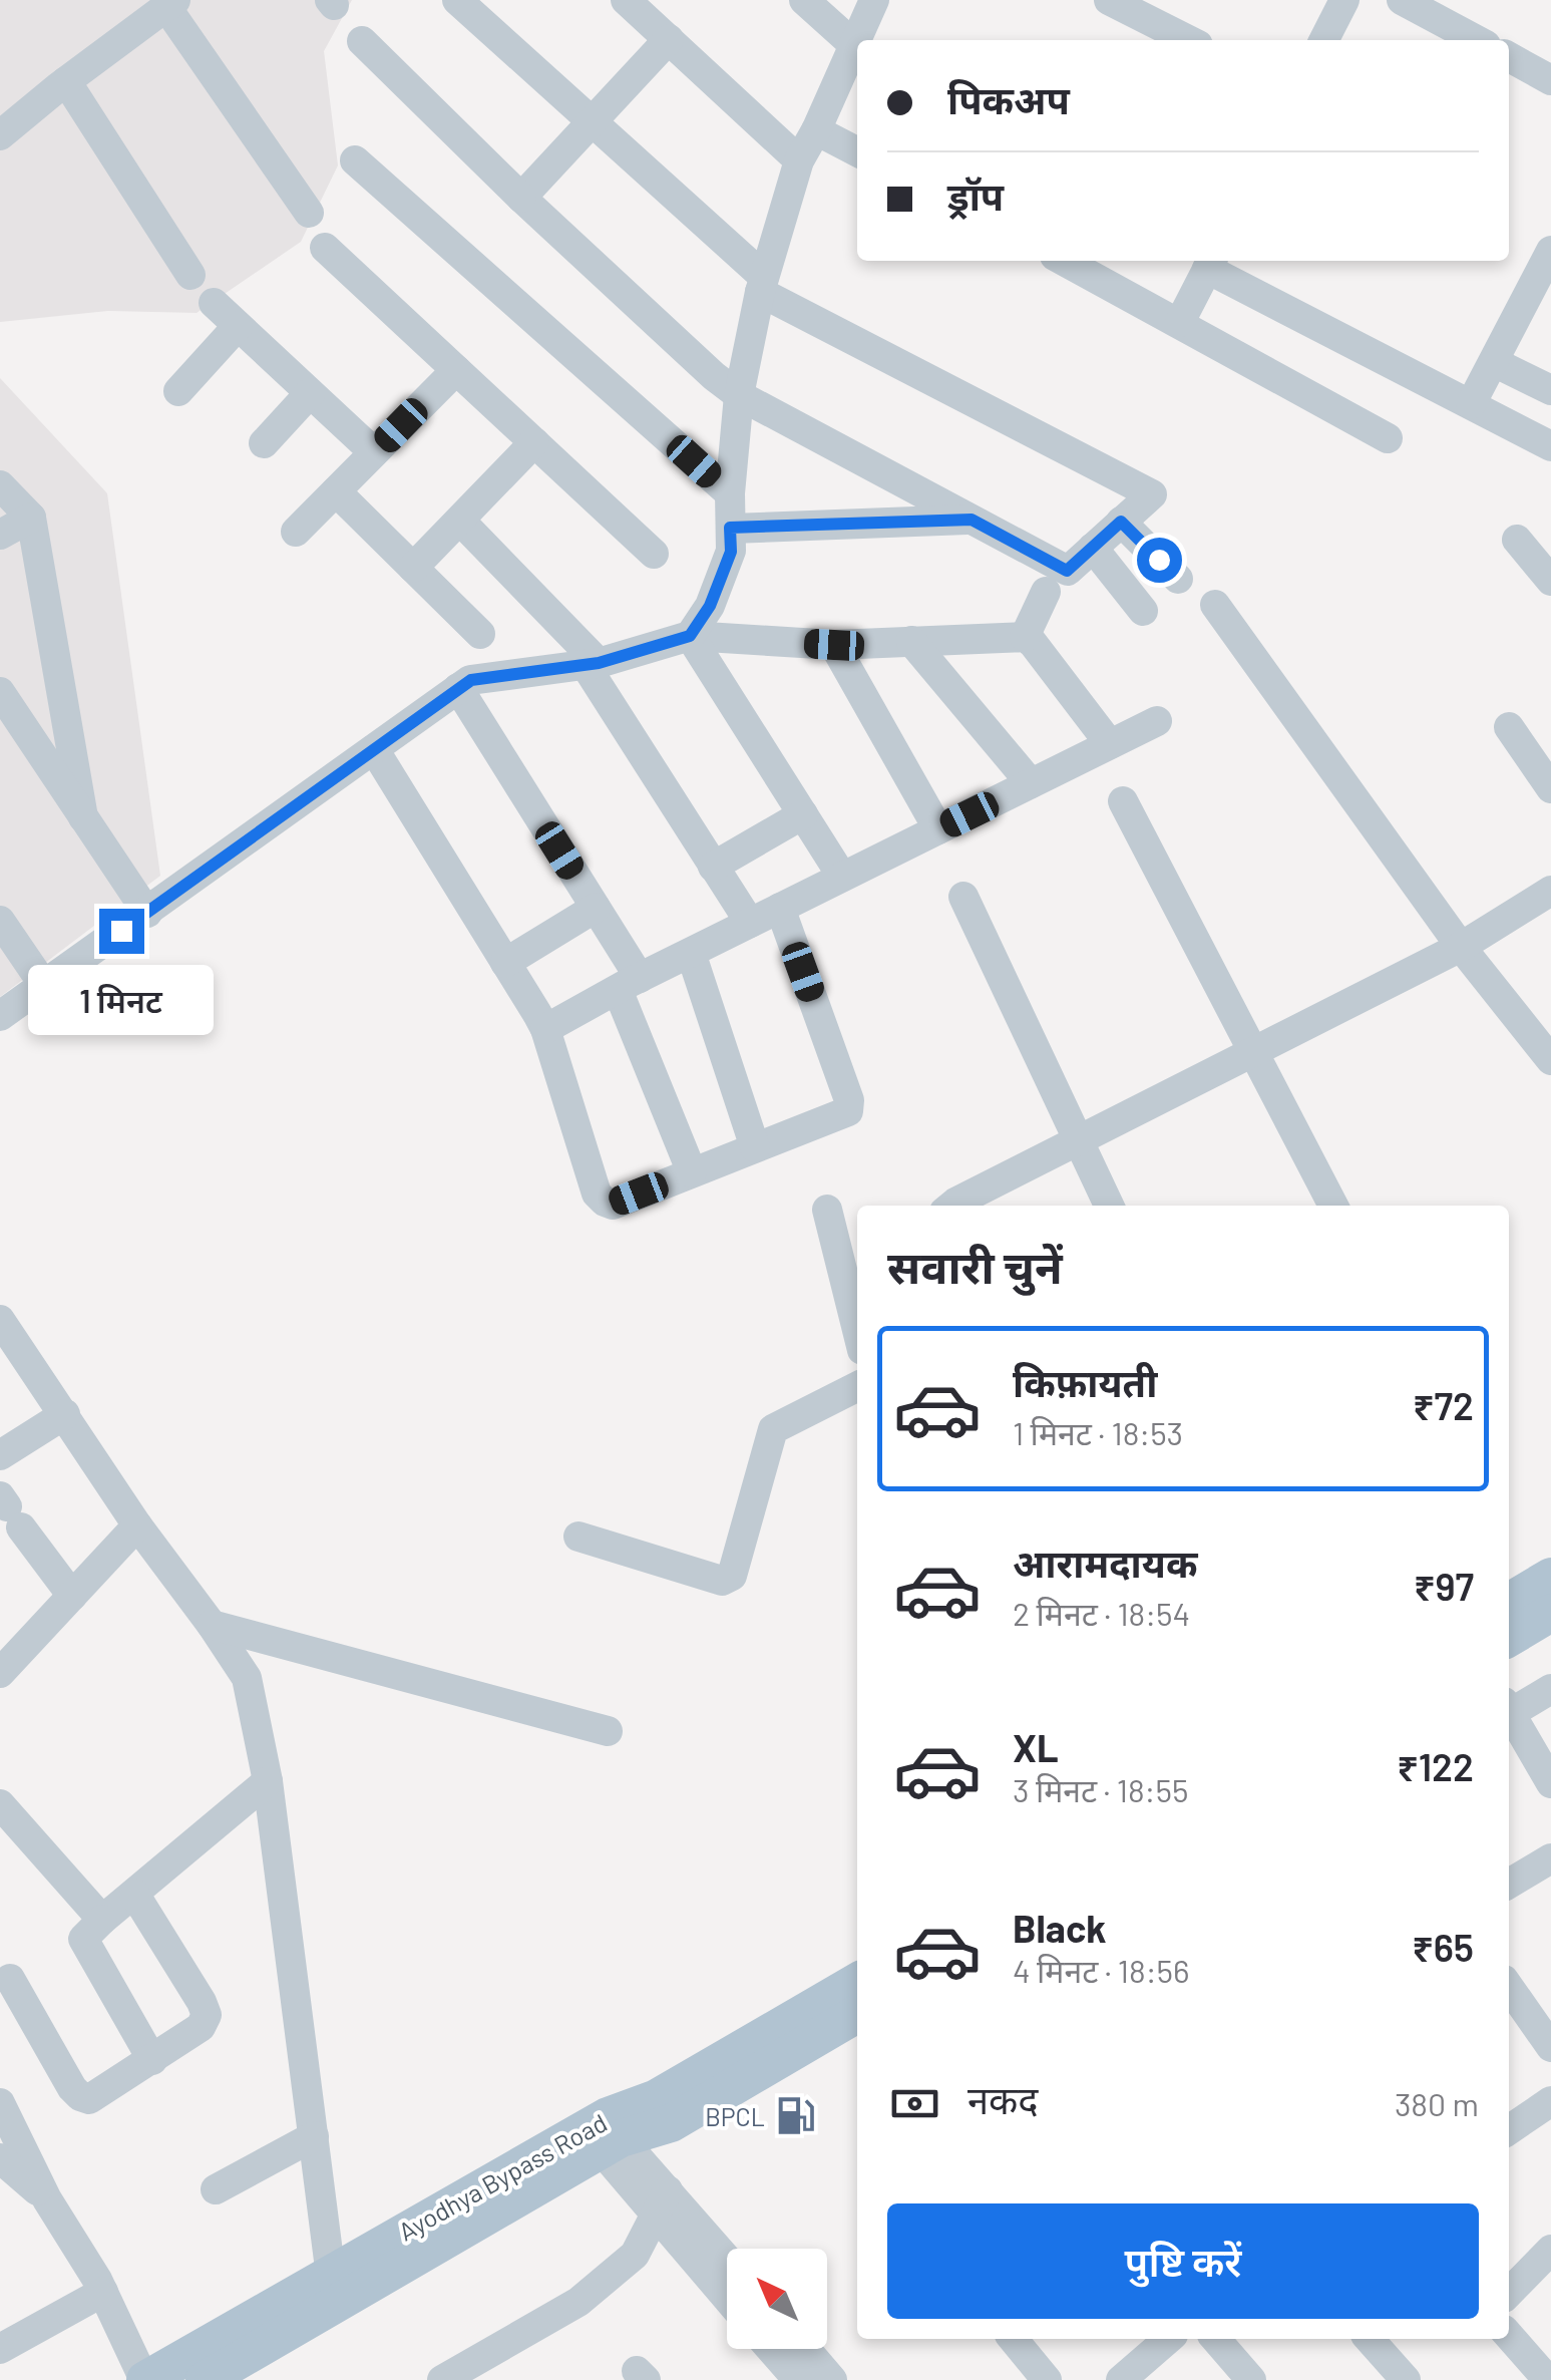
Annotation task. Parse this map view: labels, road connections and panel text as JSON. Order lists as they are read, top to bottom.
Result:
{
  "streets": {
    "main road": ["Ayodhya Bypass Road"]
  },
  "places": {
    "fuel station": ["BPCL"]
  },
  "north": "top left",
  "page": {
    "banner": ["पिकअप", "ड्रॉप"],
    "bubble": "1 मिनट",
    "heading": "सवारी चुनें",
    "list": [
      {
        "name": "किफ़ायती",
        "note": "1 मिनट · 18:53",
        "value": "₹72"
      },
      {
        "name": "आरामदायक",
        "note": "2 मिनट · 18:54",
        "value": "₹97"
      },
      {
        "name": "XL",
        "note": "3 मिनट · 18:55",
        "value": "₹122"
      },
      {
        "name": "Black",
        "note": "4 मिनट · 18:56",
        "value": "₹65"
      }
    ],
    "pay": ["नकद", "380 m"],
    "buttons": "पुष्टि करें"
  }
}
